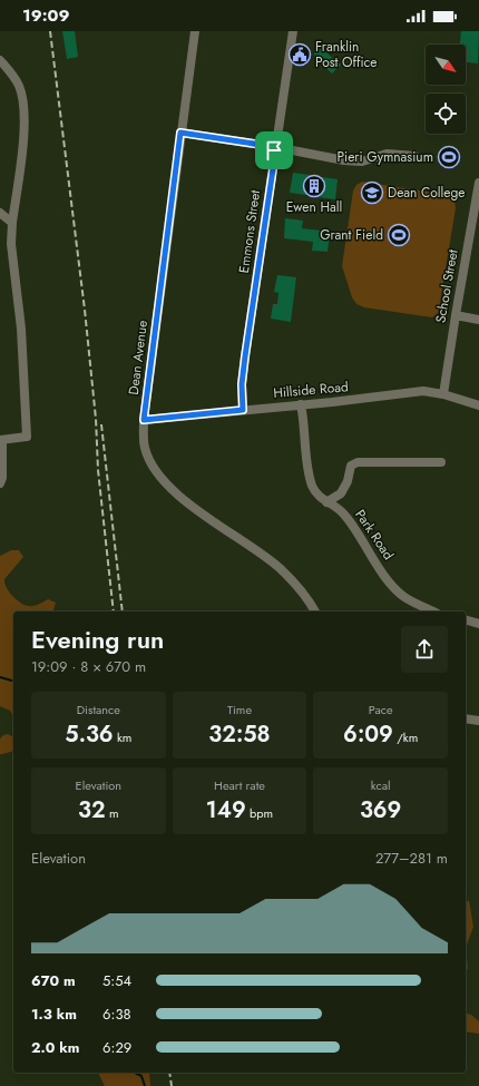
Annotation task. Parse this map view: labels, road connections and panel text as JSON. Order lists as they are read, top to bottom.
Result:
{
  "streets": {
    "street": [
      "Emmons Street",
      "School Street",
      "Dean Avenue",
      "Hillside Road",
      "Park Road"
    ]
  },
  "crossings": [
    ["Emmons Street", "Hillside Road"],
    ["School Street", "Hillside Road"],
    ["Dean Avenue", "Hillside Road"],
    ["Hillside Road", "Park Road"]
  ],
  "places": {
    "public building": ["Franklin Post Office"],
    "sports": ["Pieri Gymnasium", "Grant Field"],
    "building": ["Ewen Hall"],
    "school or university": ["Dean College"]
  },
  "north": "bottom right",
  "page": {
    "status": "19:09",
    "heading": ["Evening run", "19:09 · 8 × 670 m"],
    "stats": [
      ["Distance", "5.36 km"],
      ["Time", "32:58"],
      ["Pace", "6:09 /km"],
      ["Elevation", "32 m"],
      ["Heart rate", "149 bpm"],
      ["kcal", "369"]
    ],
    "chart": ["Elevation", "277–281 m"],
    "list": [
      {
        "name": "670 m",
        "note": "5:54"
      },
      {
        "name": "1.3 km",
        "note": "6:38"
      },
      {
        "name": "2.0 km",
        "note": "6:29"
      }
    ]
  }
}
